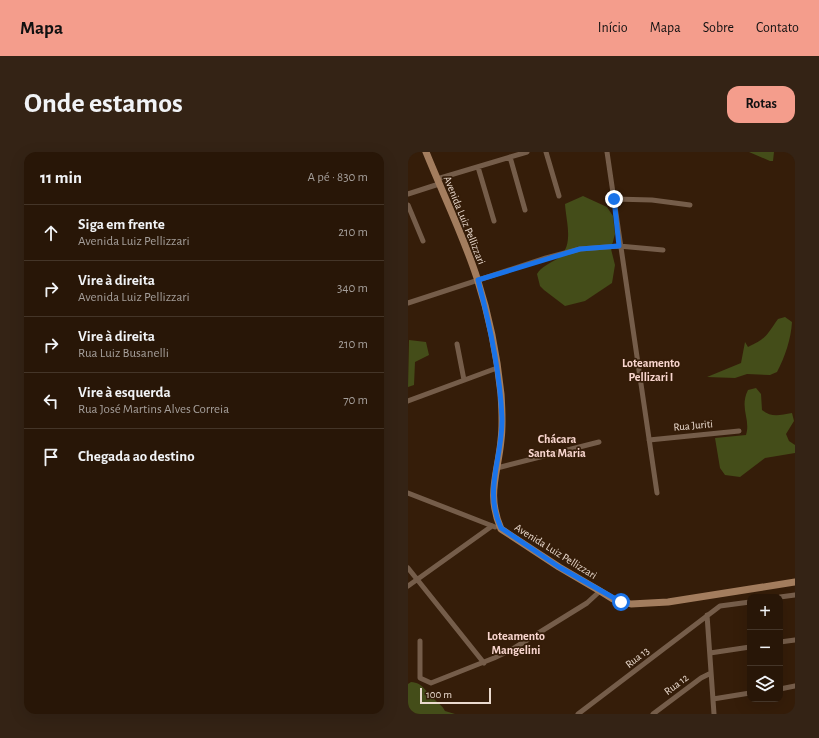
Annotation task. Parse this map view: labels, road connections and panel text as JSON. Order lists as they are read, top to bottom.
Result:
{
  "streets": {
    "main road": ["Avenida Luiz Pellizzari"],
    "street": ["Rua Juriti", "Rua 13", "Rua 12"]
  },
  "districts": ["Loteamento Pellizari I", "Chácara Santa Maria", "Loteamento Mangelini"],
  "scale_bar": "100 m",
  "page": {
    "header": "Mapa",
    "nav": [
      "Início",
      "Mapa",
      "Sobre",
      "Contato"
    ],
    "buttons": "Rotas",
    "title": "Onde estamos",
    "heading": ["11 min", "A pé · 830 m"],
    "list": [
      ["Siga em frente", "Avenida Luiz Pellizzari", "210 m"],
      ["Vire à direita", "Avenida Luiz Pellizzari", "340 m"],
      ["Vire à direita", "Rua Luiz Busanelli", "210 m"],
      ["Vire à esquerda", "Rua José Martins Alves Correia", "70 m"],
      "Chegada ao destino"
    ],
    "map_buttons": ["+", "−"],
    "scale": "100 m"
  }
}
